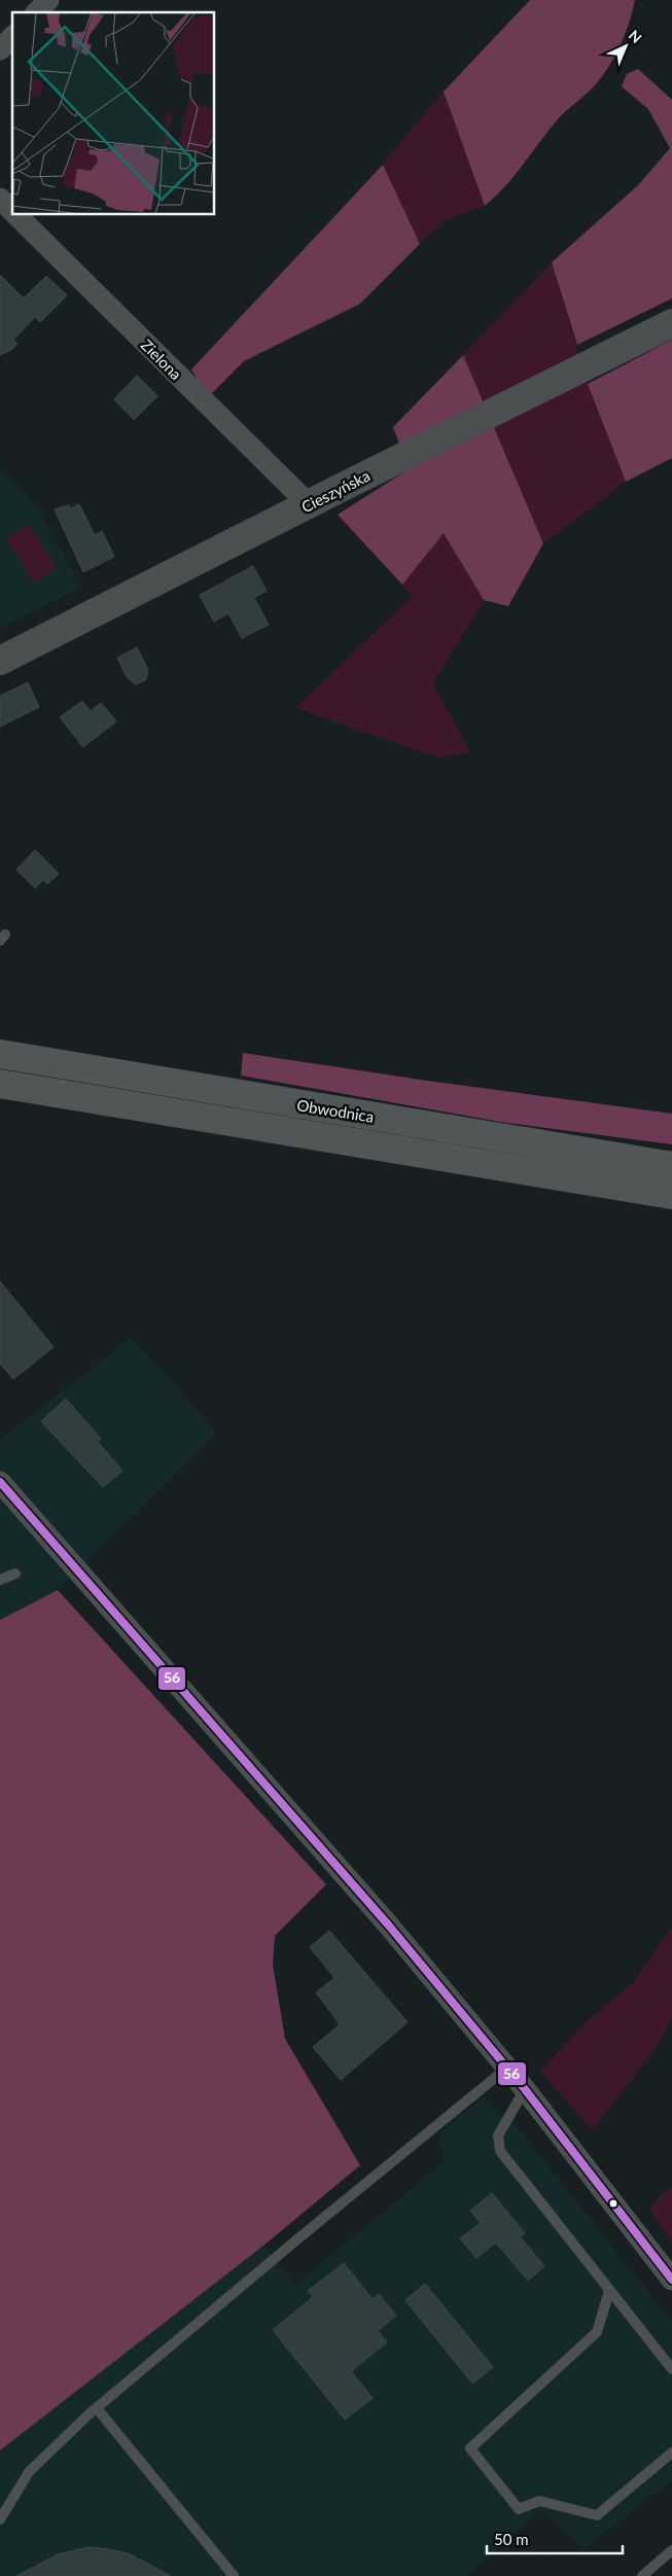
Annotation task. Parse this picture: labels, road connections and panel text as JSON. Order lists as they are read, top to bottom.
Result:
{
  "streets": {
    "main road": ["Obwodnica"],
    "street": ["Zielona", "Cieszyńska"]
  },
  "crossings": [
    ["Zielona", "Cieszyńska"]
  ],
  "lines": ["transit line 56"],
  "scale_bar": "50 m",
  "north": "top right"
}
